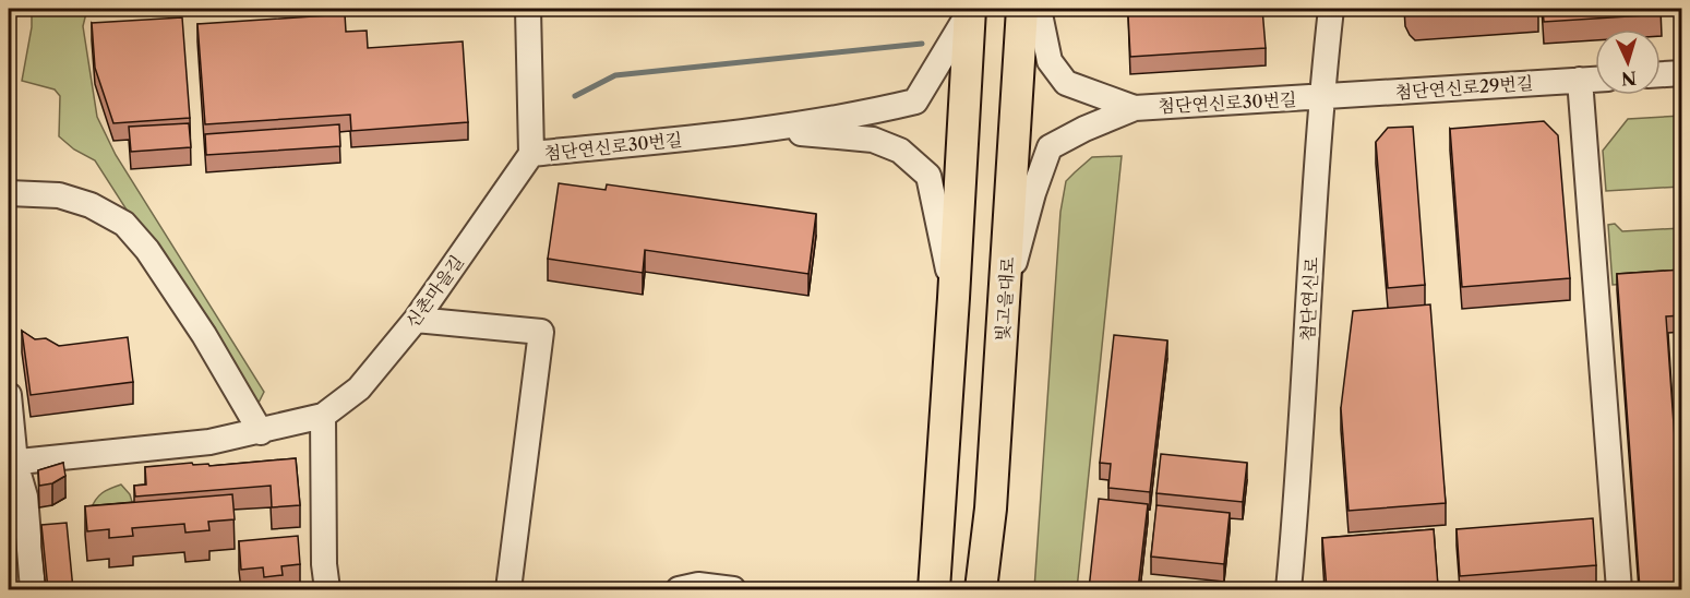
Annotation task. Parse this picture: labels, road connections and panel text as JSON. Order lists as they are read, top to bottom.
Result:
{
  "streets": {
    "main road": ["빛고을대로"],
    "street": [
      "첨단연신로29번길",
      "첨단연신로30번길",
      "신촌마을길",
      "첨단연신로"
    ]
  },
  "crossings": [
    ["첨단연신로29번길", "첨단연신로30번길"],
    ["첨단연신로29번길", "첨단연신로"],
    ["첨단연신로30번길", "신촌마을길"],
    ["첨단연신로30번길", "첨단연신로"]
  ],
  "north": "bottom"
}
